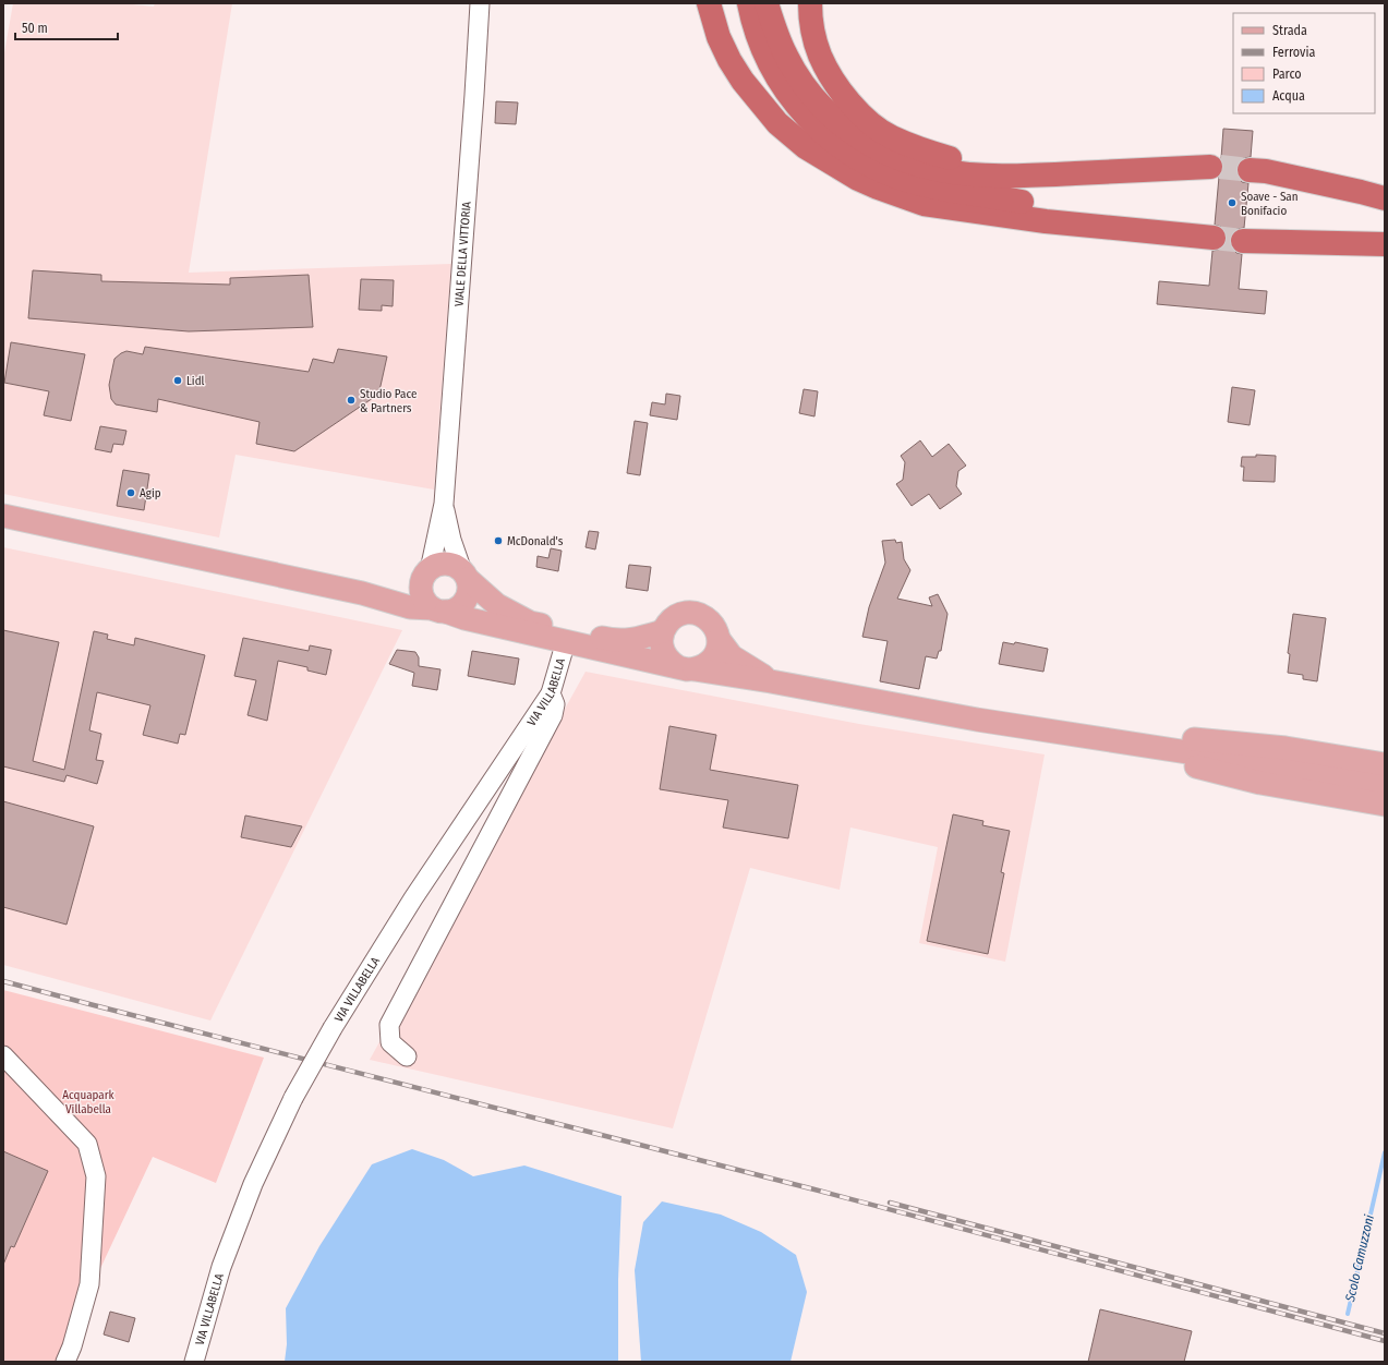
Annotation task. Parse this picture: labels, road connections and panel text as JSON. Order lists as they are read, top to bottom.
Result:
{
  "streets": {
    "street": ["VIALE DELLA VITTORIA", "VIA VILLABELLA"]
  },
  "water": ["Scolo Camuzzoni"],
  "parks": ["Acquapark Villabella"],
  "places": [
    "Soave - San Bonifacio",
    "Lidl",
    "Studio Pace & Partners",
    "Agip",
    "McDonald's"
  ],
  "legend": [
    "Strada",
    "Ferrovia",
    "Parco",
    "Acqua"
  ],
  "scale_bar": "50 m"
}
